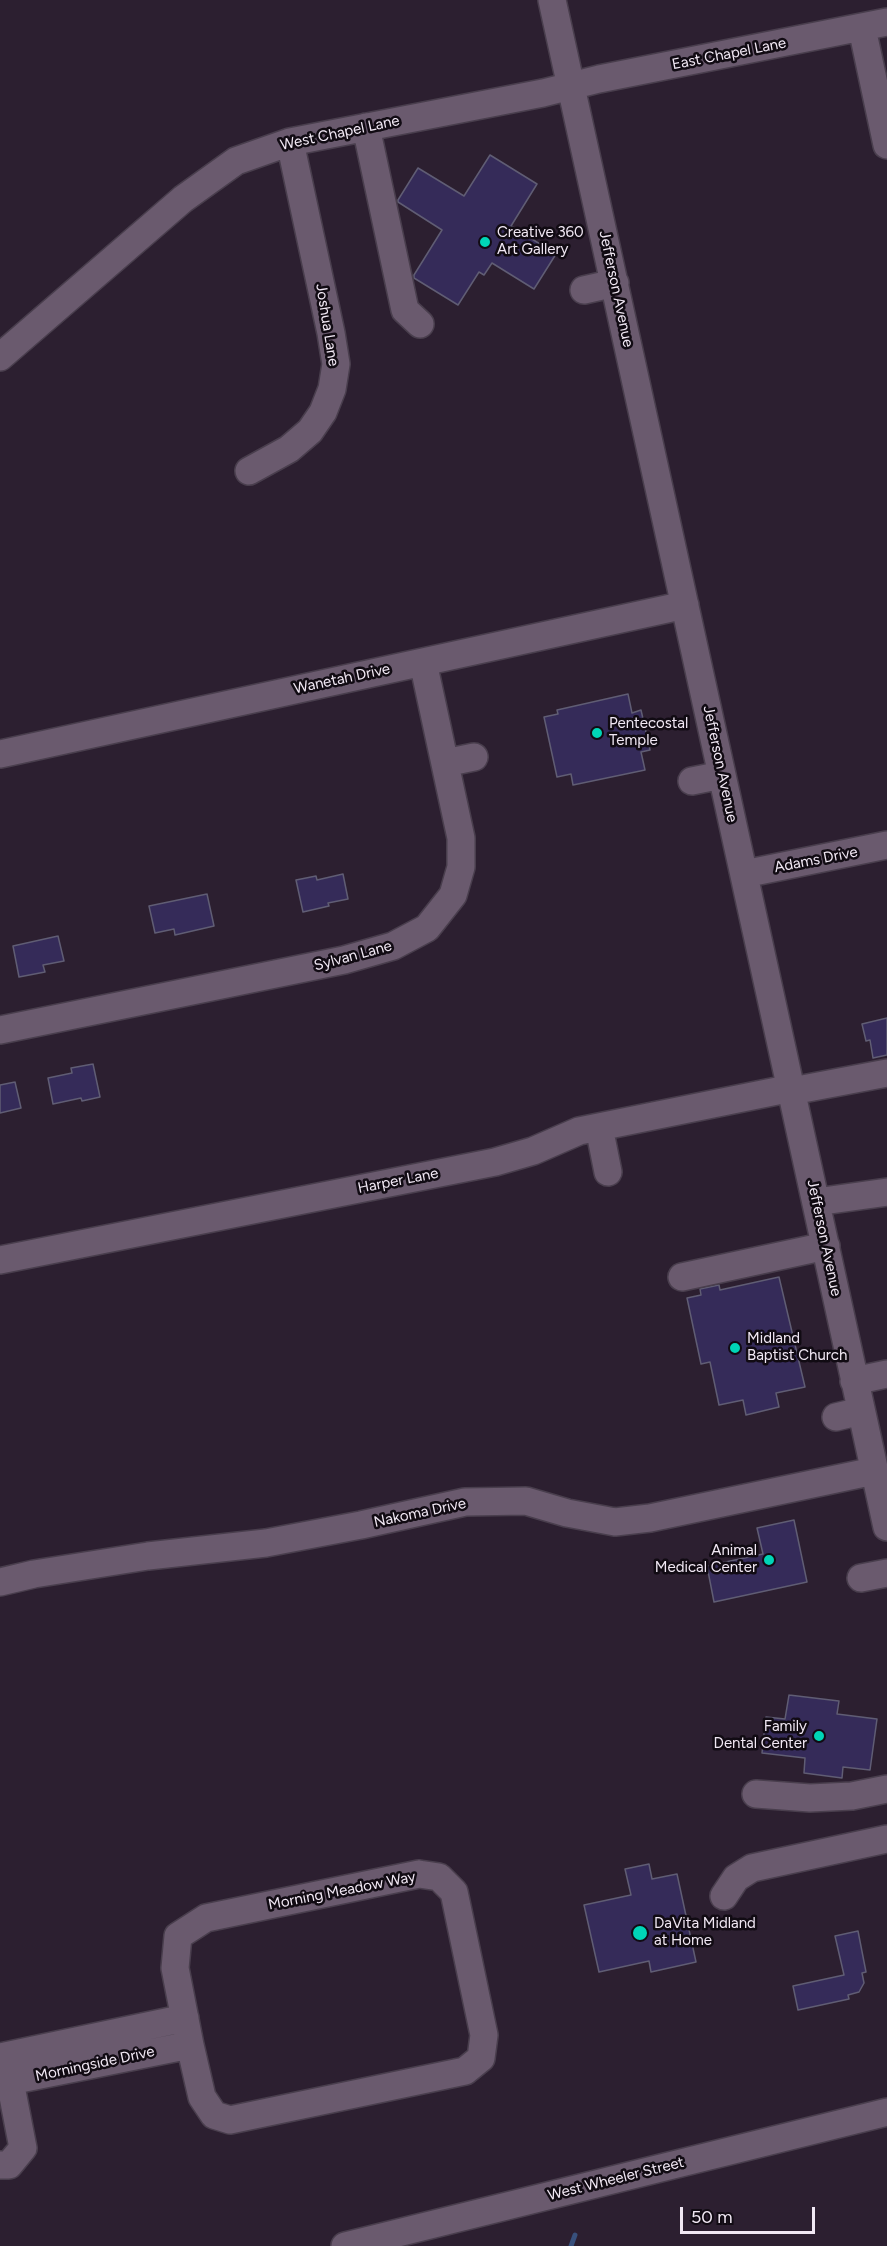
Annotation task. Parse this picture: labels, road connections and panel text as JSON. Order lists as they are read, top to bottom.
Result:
{
  "streets": {
    "street": [
      "East Chapel Lane",
      "West Chapel Lane",
      "Jefferson Avenue",
      "Joshua Lane",
      "Wanetah Drive",
      "Adams Drive",
      "Sylvan Lane",
      "Harper Lane",
      "Nakoma Drive",
      "Morning Meadow Way",
      "Morningside Drive",
      "West Wheeler Street"
    ]
  },
  "crossings": [
    ["East Chapel Lane", "West Chapel Lane"],
    ["East Chapel Lane", "Jefferson Avenue"],
    ["West Chapel Lane", "Jefferson Avenue"],
    ["West Chapel Lane", "Joshua Lane"],
    ["Jefferson Avenue", "Wanetah Drive"],
    ["Jefferson Avenue", "Adams Drive"],
    ["Jefferson Avenue", "Harper Lane"],
    ["Jefferson Avenue", "Nakoma Drive"],
    ["Wanetah Drive", "Sylvan Lane"],
    ["Morning Meadow Way", "Morningside Drive"]
  ],
  "places": [
    "Creative 360 Art Gallery",
    "Pentecostal Temple",
    "Midland Baptist Church",
    "Animal Medical Center",
    "Family Dental Center",
    "DaVita Midland at Home"
  ],
  "scale_bar": "50 m"
}
